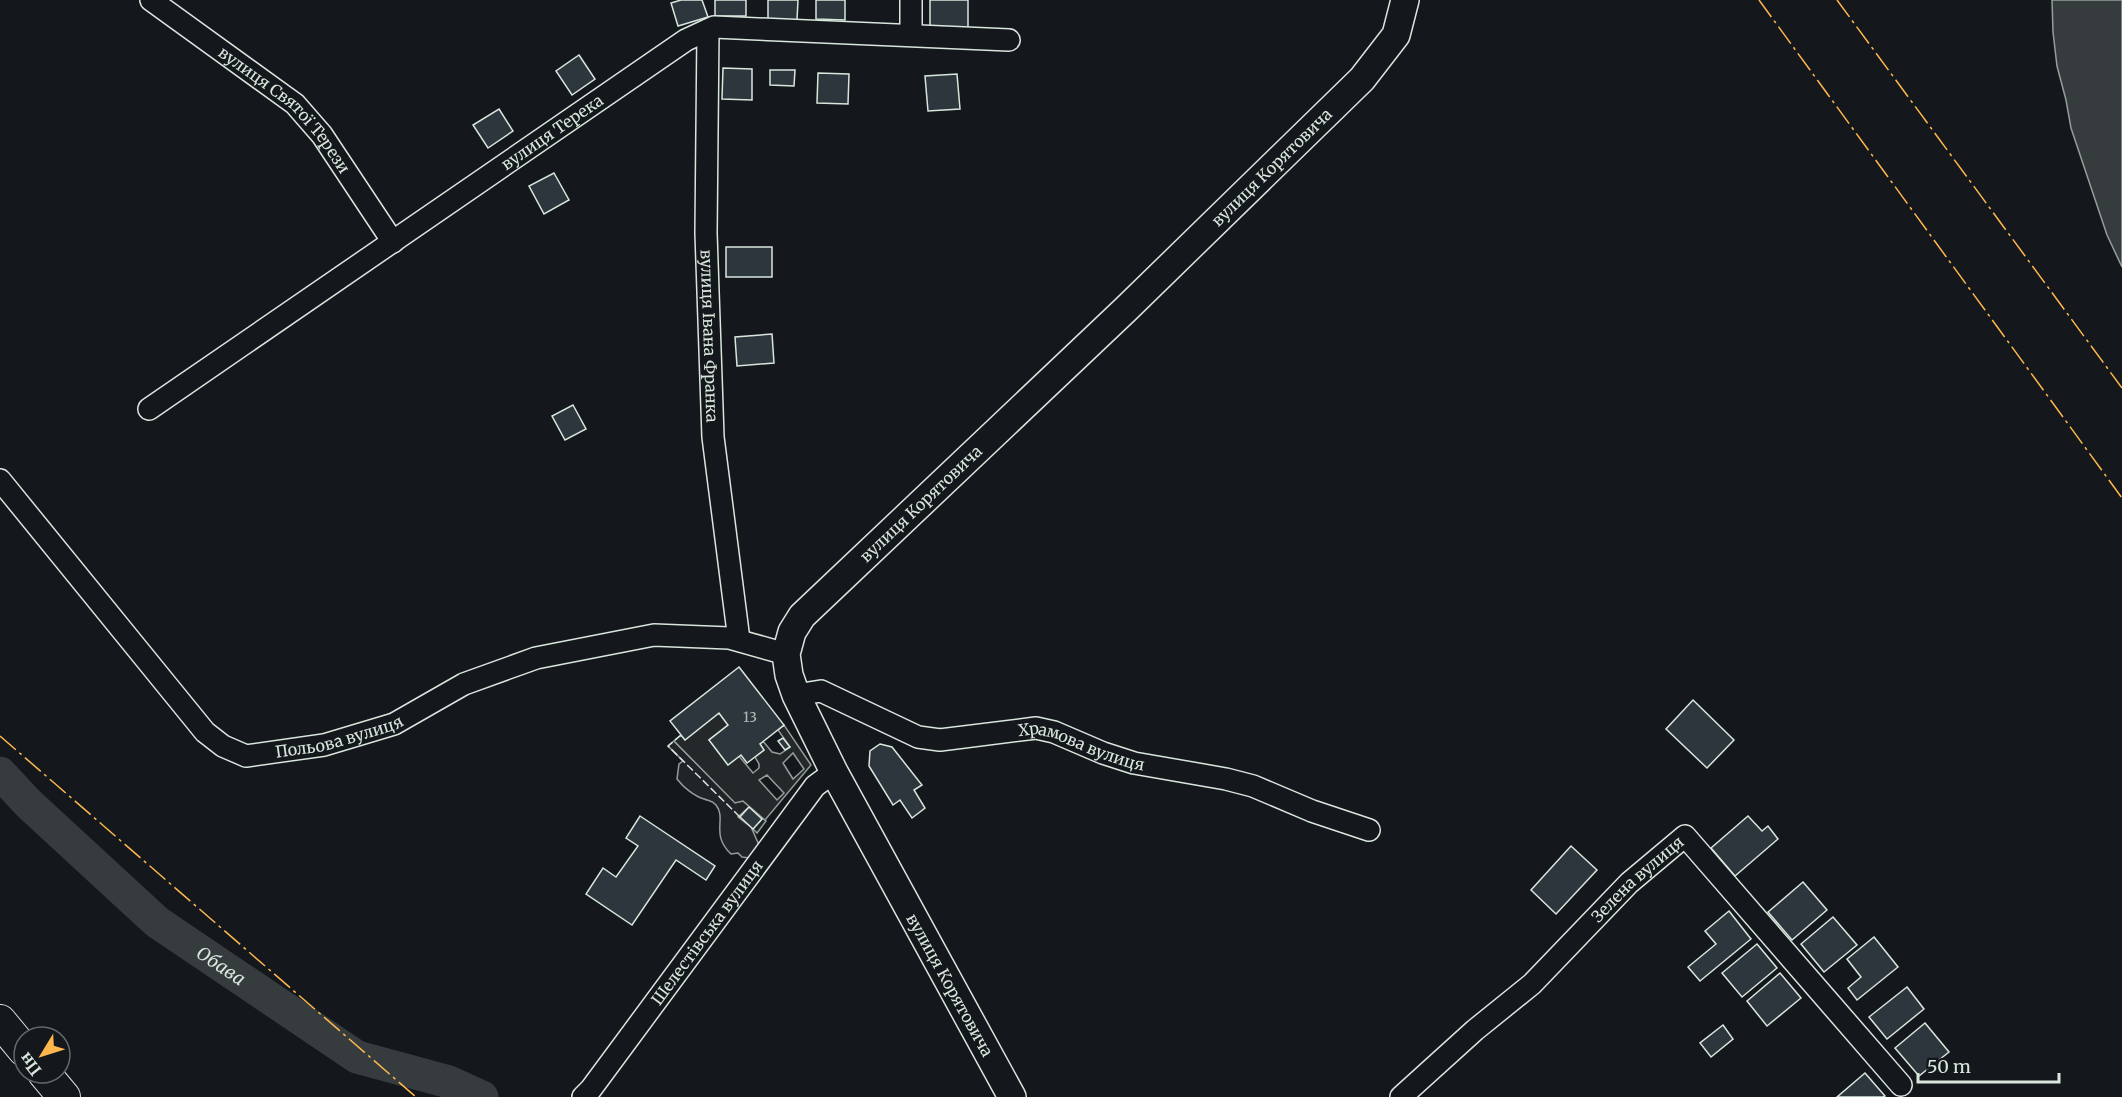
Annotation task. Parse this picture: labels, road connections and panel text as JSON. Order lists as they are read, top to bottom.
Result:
{
  "streets": {
    "main road": ["вулиця Корятовича"],
    "street": [
      "вулиця Святої Терези",
      "вулиця Терека",
      "вулиця Івана Франка",
      "Польова вулиця",
      "Храмова вулиця",
      "Зелена вулиця",
      "Шелестівська вулиця"
    ]
  },
  "crossings": [
    ["вулиця Святої Терези", "вулиця Терека"],
    ["вулиця Терека", "вулиця Івана Франка"],
    ["вулиця Корятовича", "Польова вулиця"],
    ["вулиця Корятовича", "Храмова вулиця"],
    ["вулиця Корятовича", "Шелестівська вулиця"],
    ["вулиця Івана Франка", "Польова вулиця"]
  ],
  "water": ["Обава"],
  "house_numbers": ["13"],
  "scale_bar": "50 m",
  "north": "bottom left"
}
